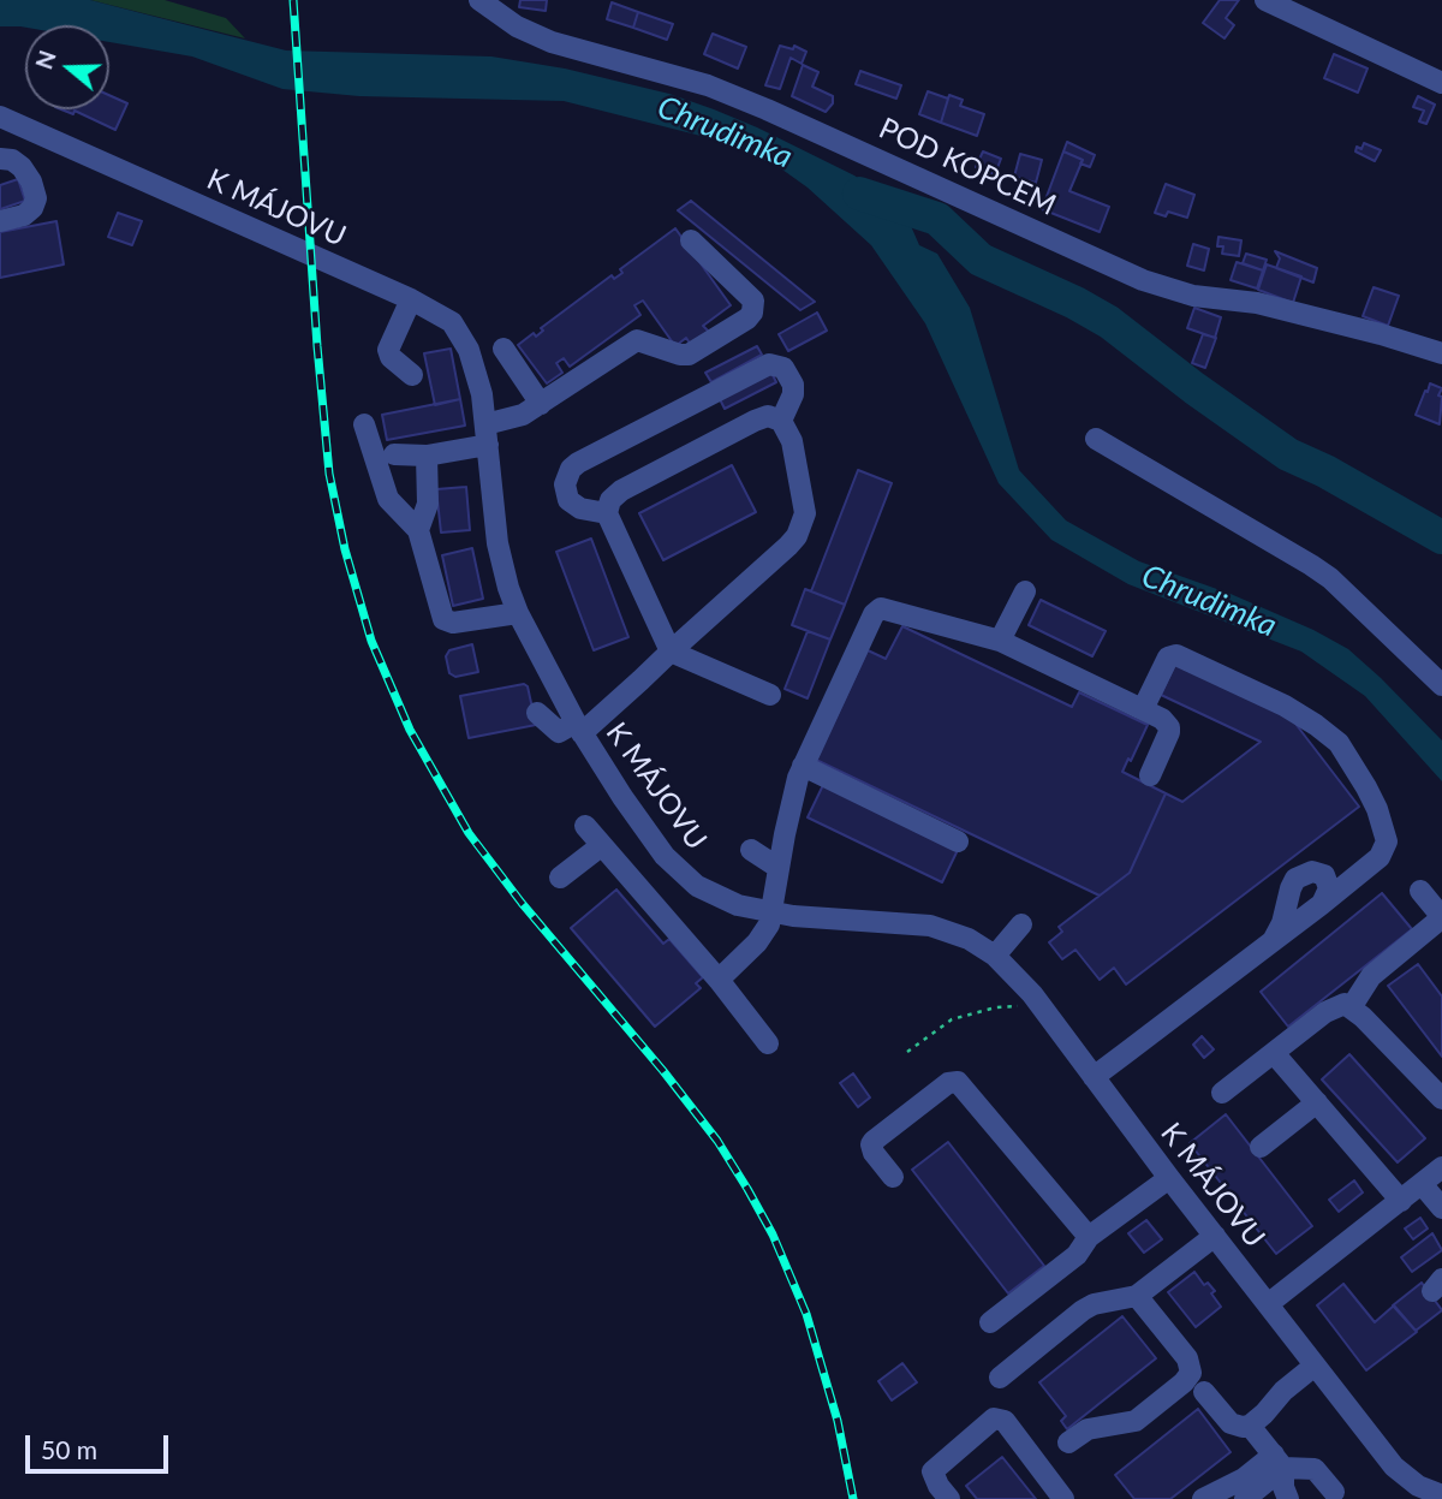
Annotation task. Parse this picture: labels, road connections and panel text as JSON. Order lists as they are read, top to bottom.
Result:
{
  "streets": {
    "street": ["POD KOPCEM", "K MÁJOVU"]
  },
  "water": ["Chrudimka"],
  "scale_bar": "50 m",
  "north": "left"
}
